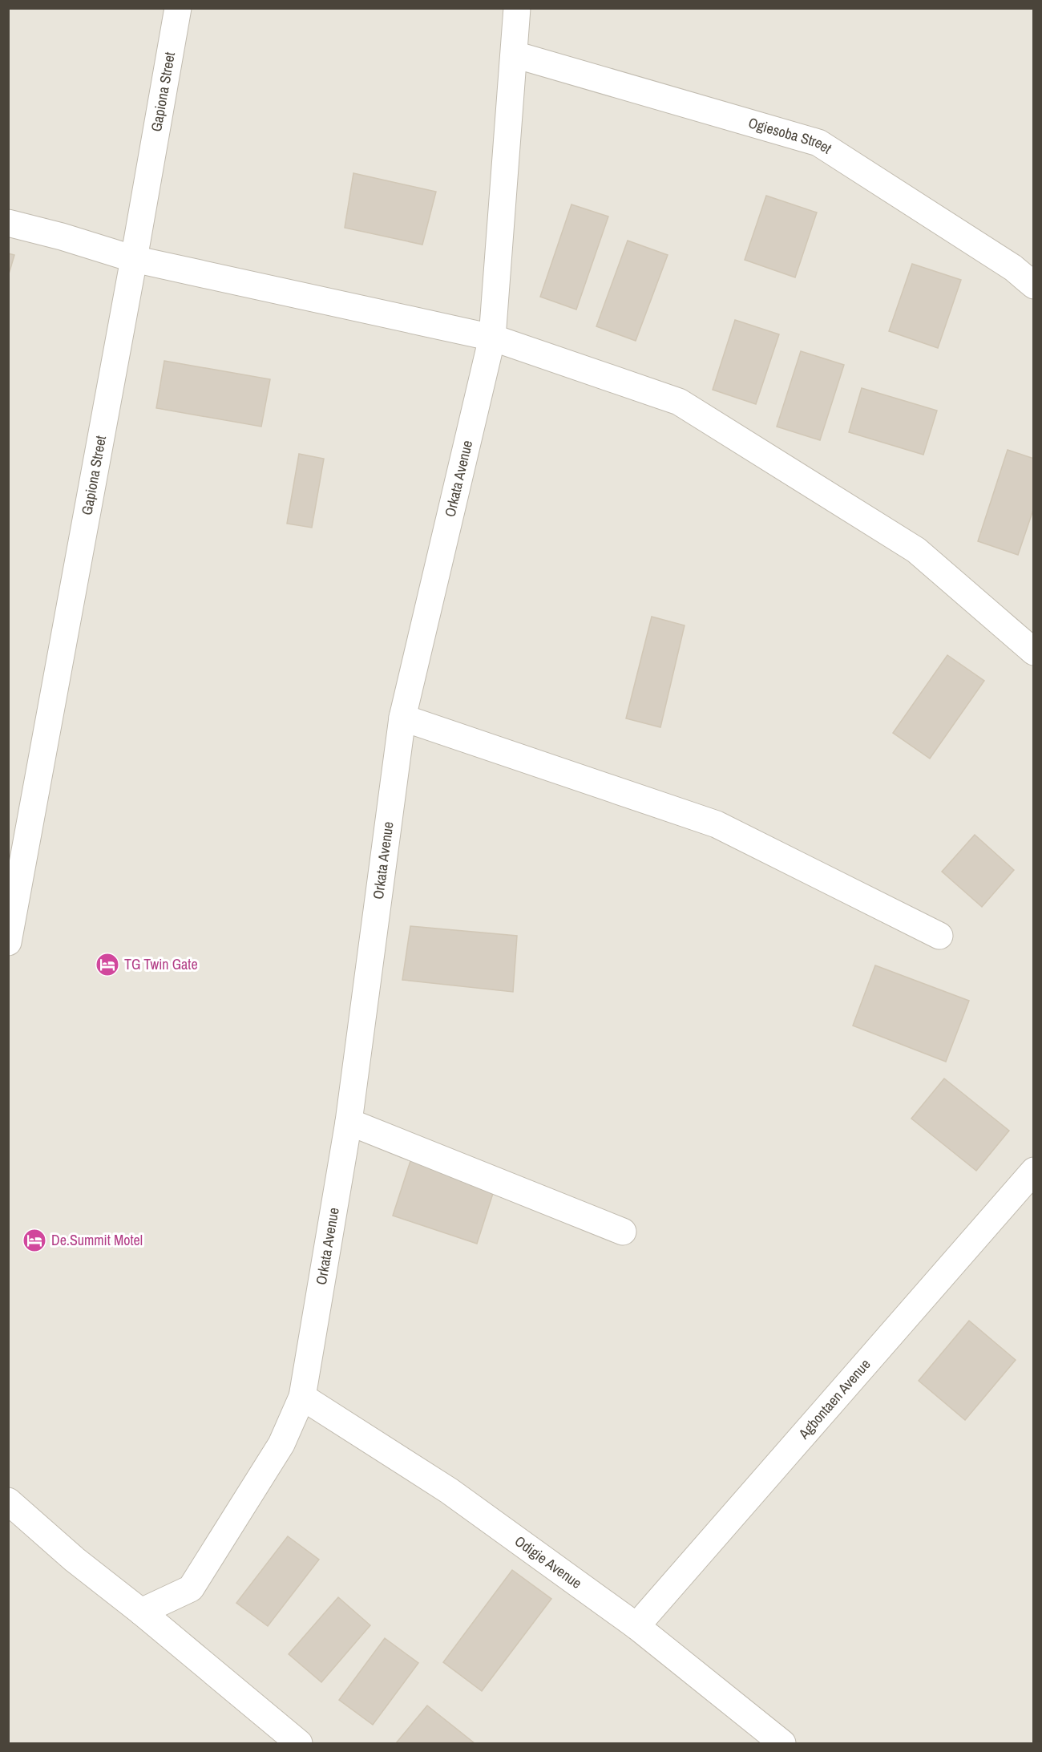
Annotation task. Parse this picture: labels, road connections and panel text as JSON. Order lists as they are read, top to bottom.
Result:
{
  "streets": {
    "street": [
      "Gapiona Street",
      "Ogiesoba Street",
      "Orkata Avenue",
      "Agbontaen Avenue",
      "Odigie Avenue"
    ]
  },
  "crossings": [
    ["Ogiesoba Street", "Orkata Avenue"],
    ["Orkata Avenue", "Odigie Avenue"],
    ["Agbontaen Avenue", "Odigie Avenue"]
  ],
  "places": {
    "hotel": ["TG Twin Gate", "De.Summit Motel"]
  }
}
